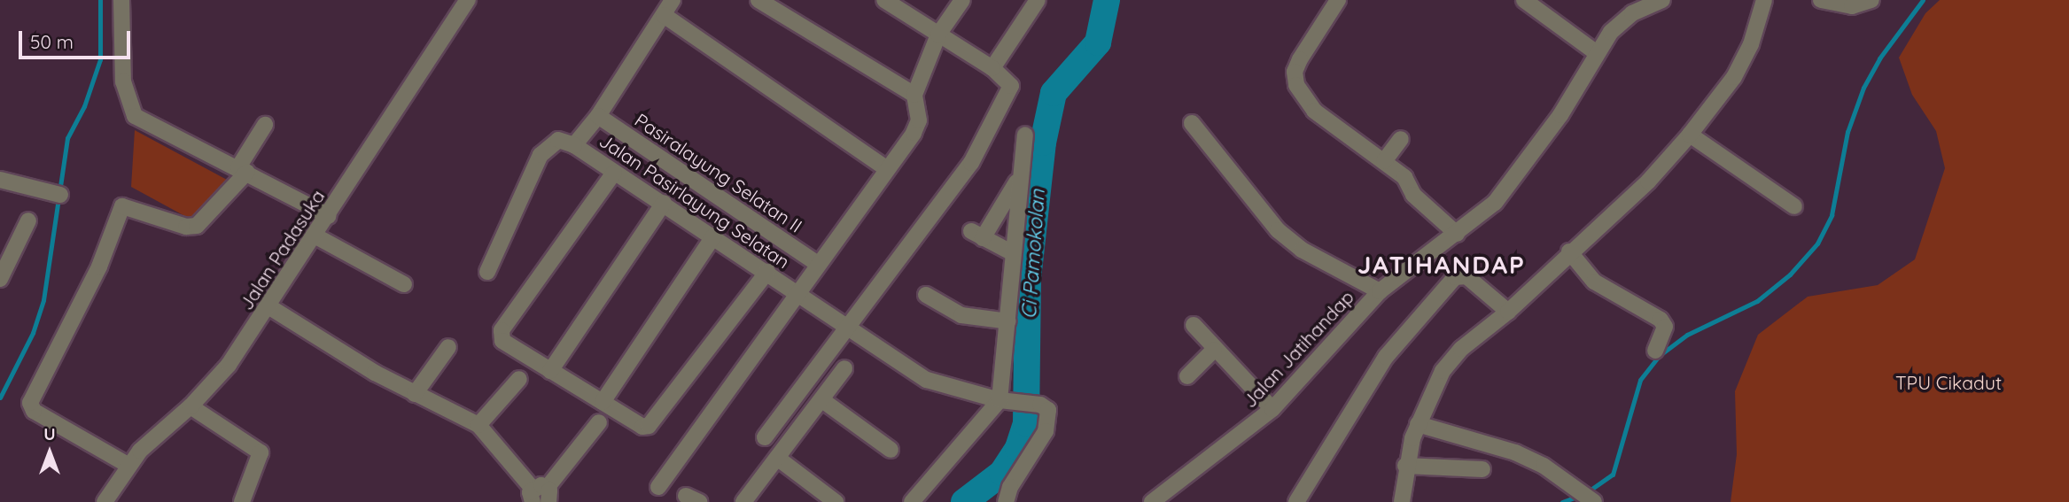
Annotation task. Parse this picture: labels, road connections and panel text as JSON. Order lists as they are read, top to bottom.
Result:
{
  "streets": {
    "street": [
      "Pasiralayung Selatan II",
      "Jalan Pasirlayung Selatan",
      "Jalan Padasuka",
      "Jalan Jatihandap"
    ]
  },
  "crossings": [
    ["Pasiralayung Selatan II", "Jalan Pasirlayung Selatan"]
  ],
  "districts": ["JATIHANDAP"],
  "water": ["Ci Pamokolan"],
  "parks": ["TPU Cikadut"],
  "scale_bar": "50 m",
  "north": "top"
}
